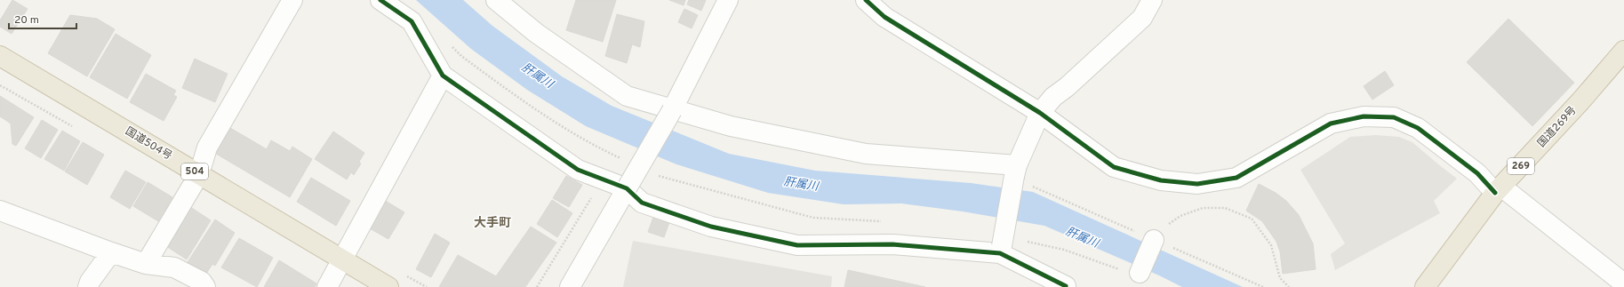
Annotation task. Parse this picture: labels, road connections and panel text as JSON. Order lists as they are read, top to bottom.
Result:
{
  "streets": {
    "highway": [
      "国道269号",
      "国道504号",
      "269",
      "504"
    ]
  },
  "districts": ["大手町"],
  "water": ["肝属川"],
  "scale_bar": "20 m"
}
